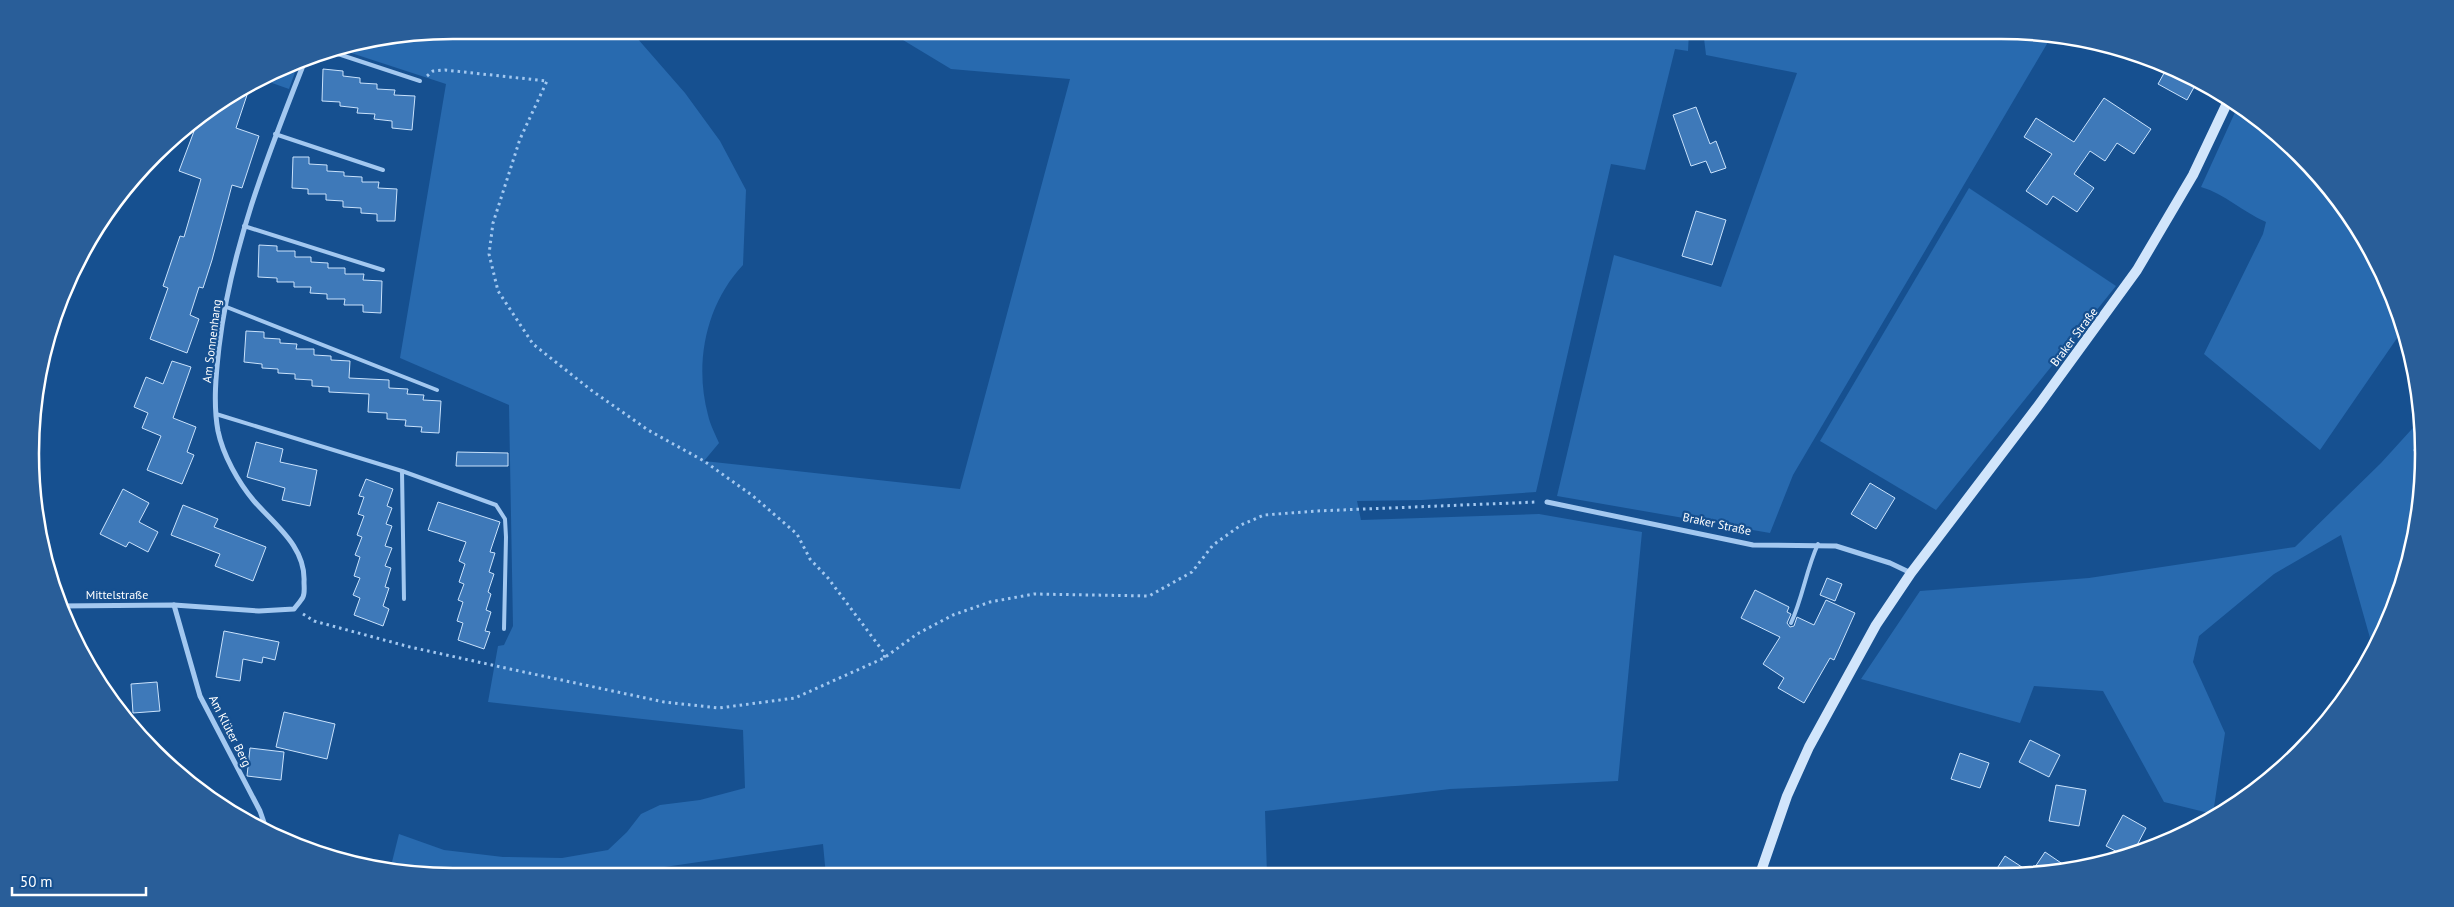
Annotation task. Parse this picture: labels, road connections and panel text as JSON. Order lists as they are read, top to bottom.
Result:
{
  "streets": {
    "street": [
      "Braker Straße",
      "Am Sonnenhang",
      "Mittelstraße",
      "Am Klüter Berg"
    ]
  },
  "crossings": [
    ["Mittelstraße", "Am Klüter Berg"]
  ],
  "scale_bar": "50 m"
}
